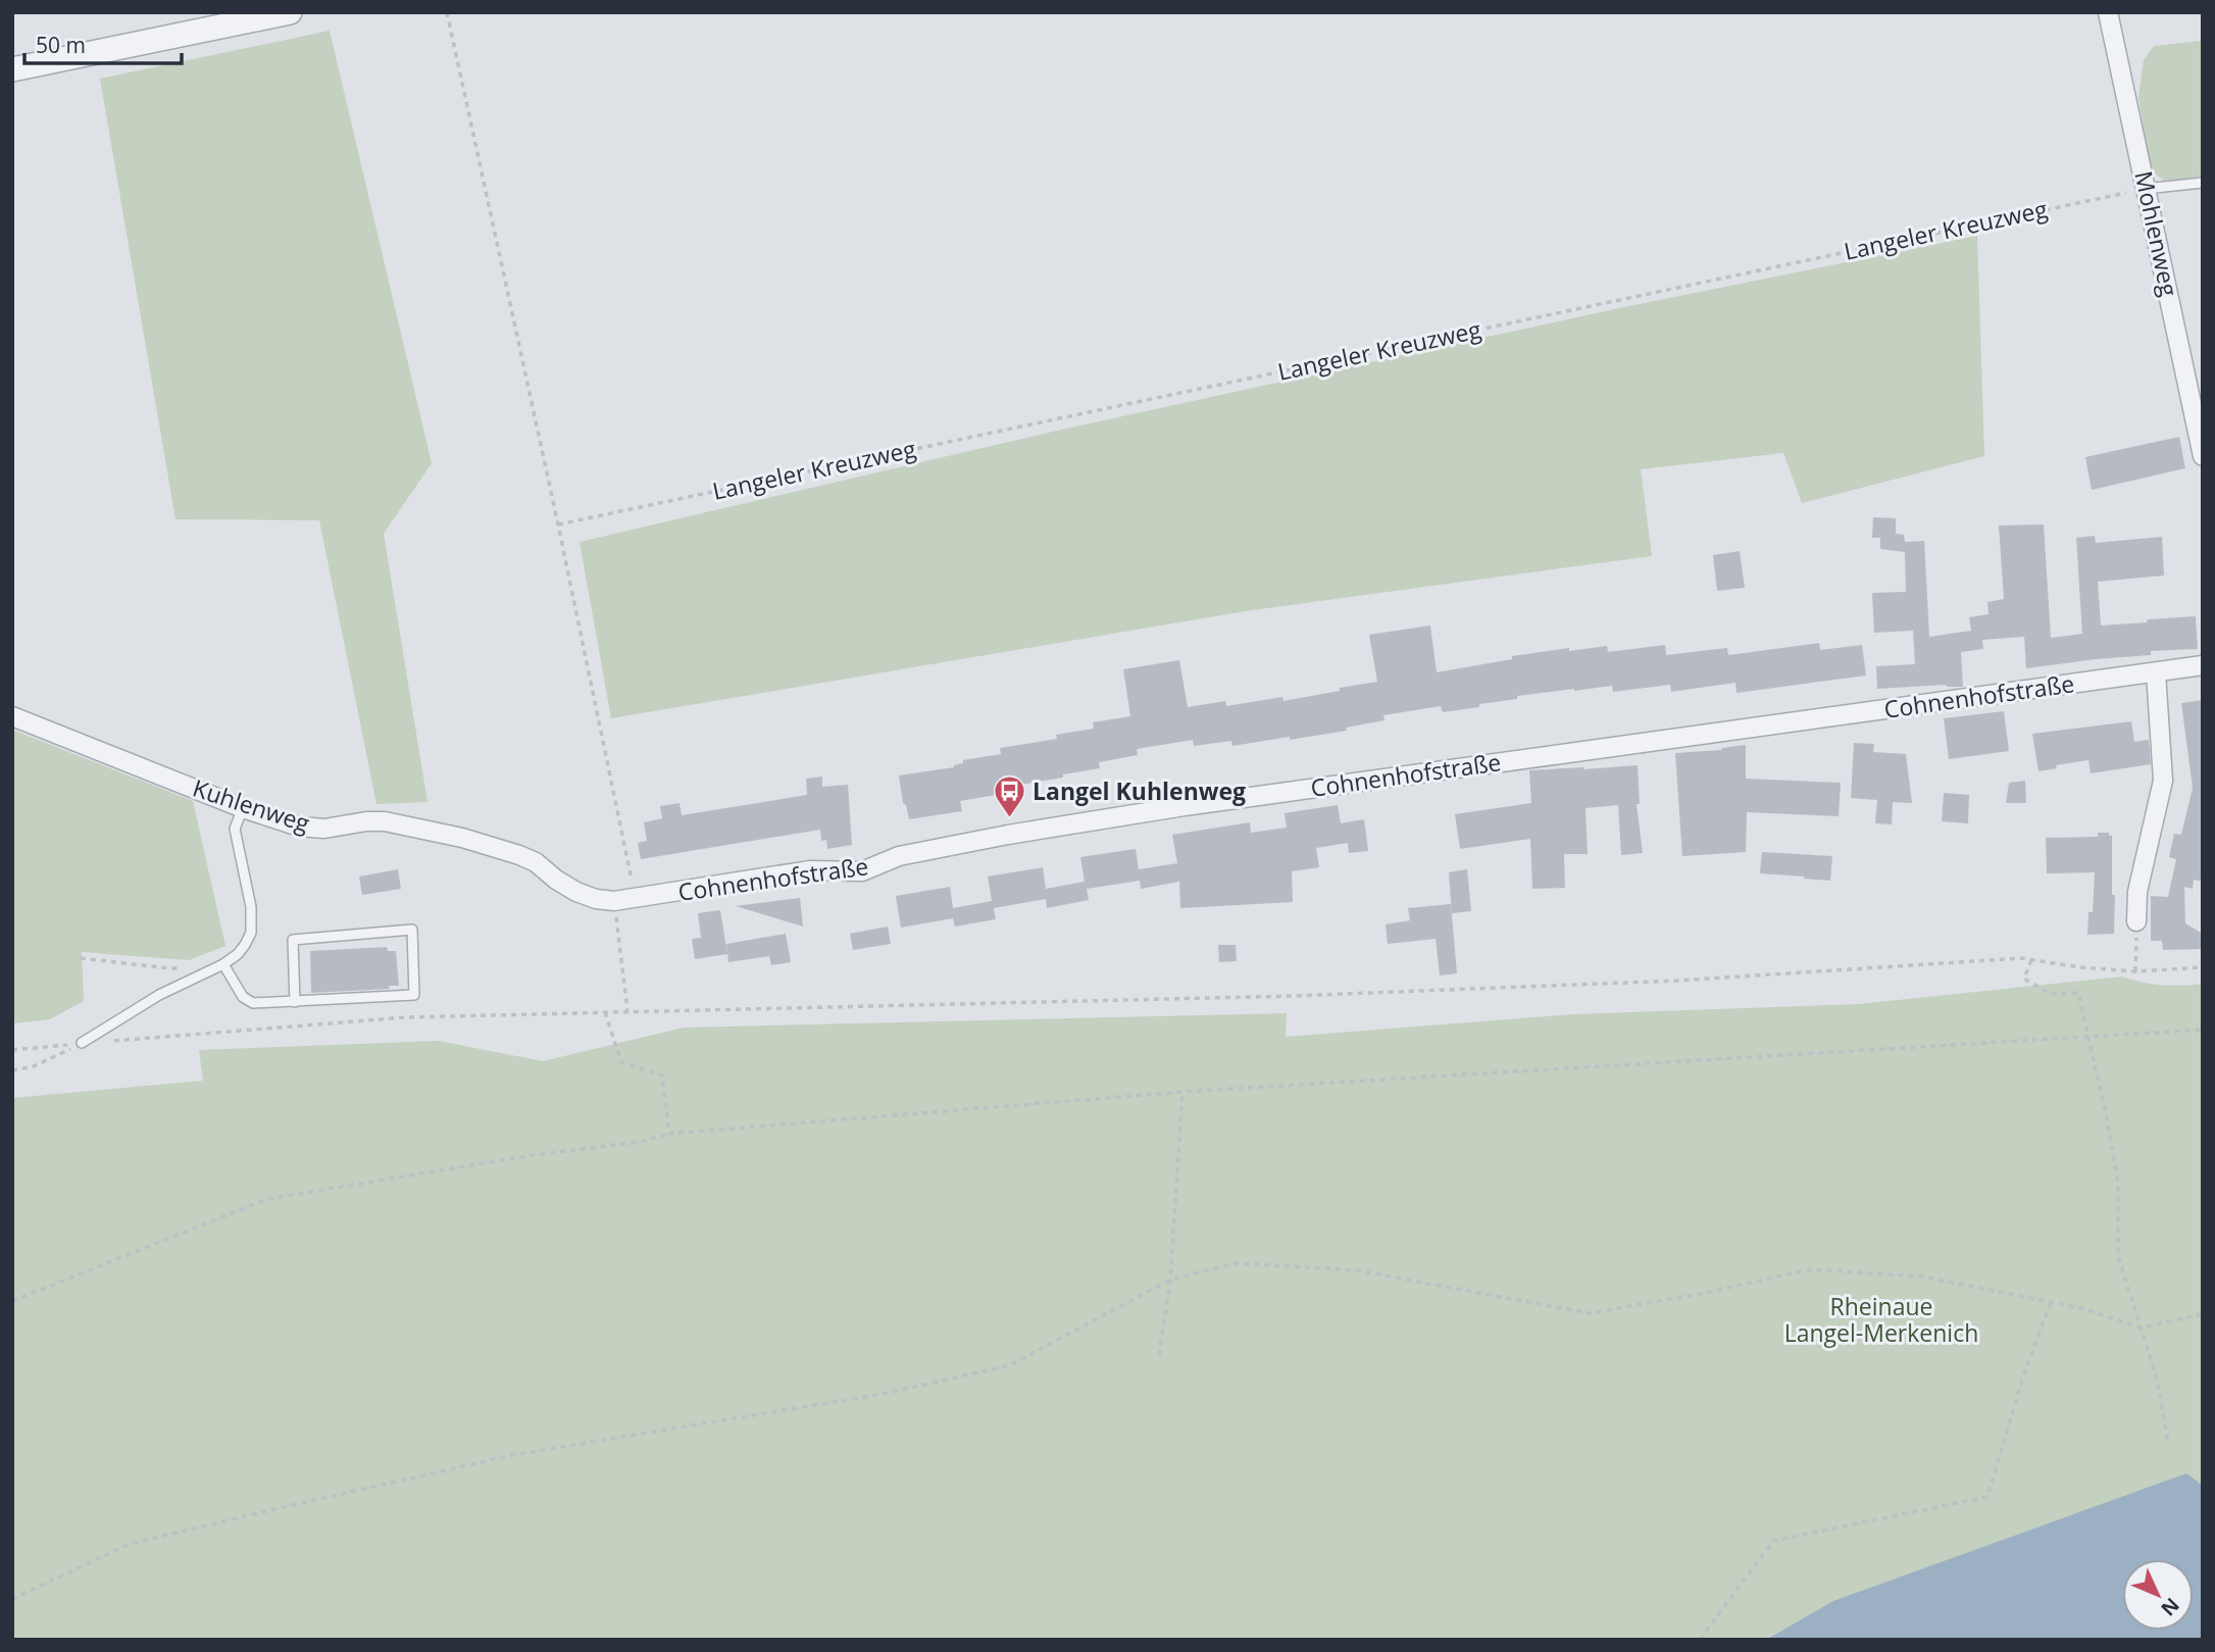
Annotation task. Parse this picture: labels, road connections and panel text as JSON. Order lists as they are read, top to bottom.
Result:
{
  "streets": {
    "street": ["Mohlenweg", "Cohnenhofstraße", "Kuhlenweg"],
    "path": ["Langeler Kreuzweg"]
  },
  "crossings": [
    ["Langeler Kreuzweg", "Mohlenweg"],
    ["Cohnenhofstraße", "Kuhlenweg"]
  ],
  "parks": ["Rheinaue Langel-Merkenich"],
  "places": {
    "bus stop": ["Langel Kuhlenweg"]
  },
  "scale_bar": "50 m",
  "north": "bottom right"
}
